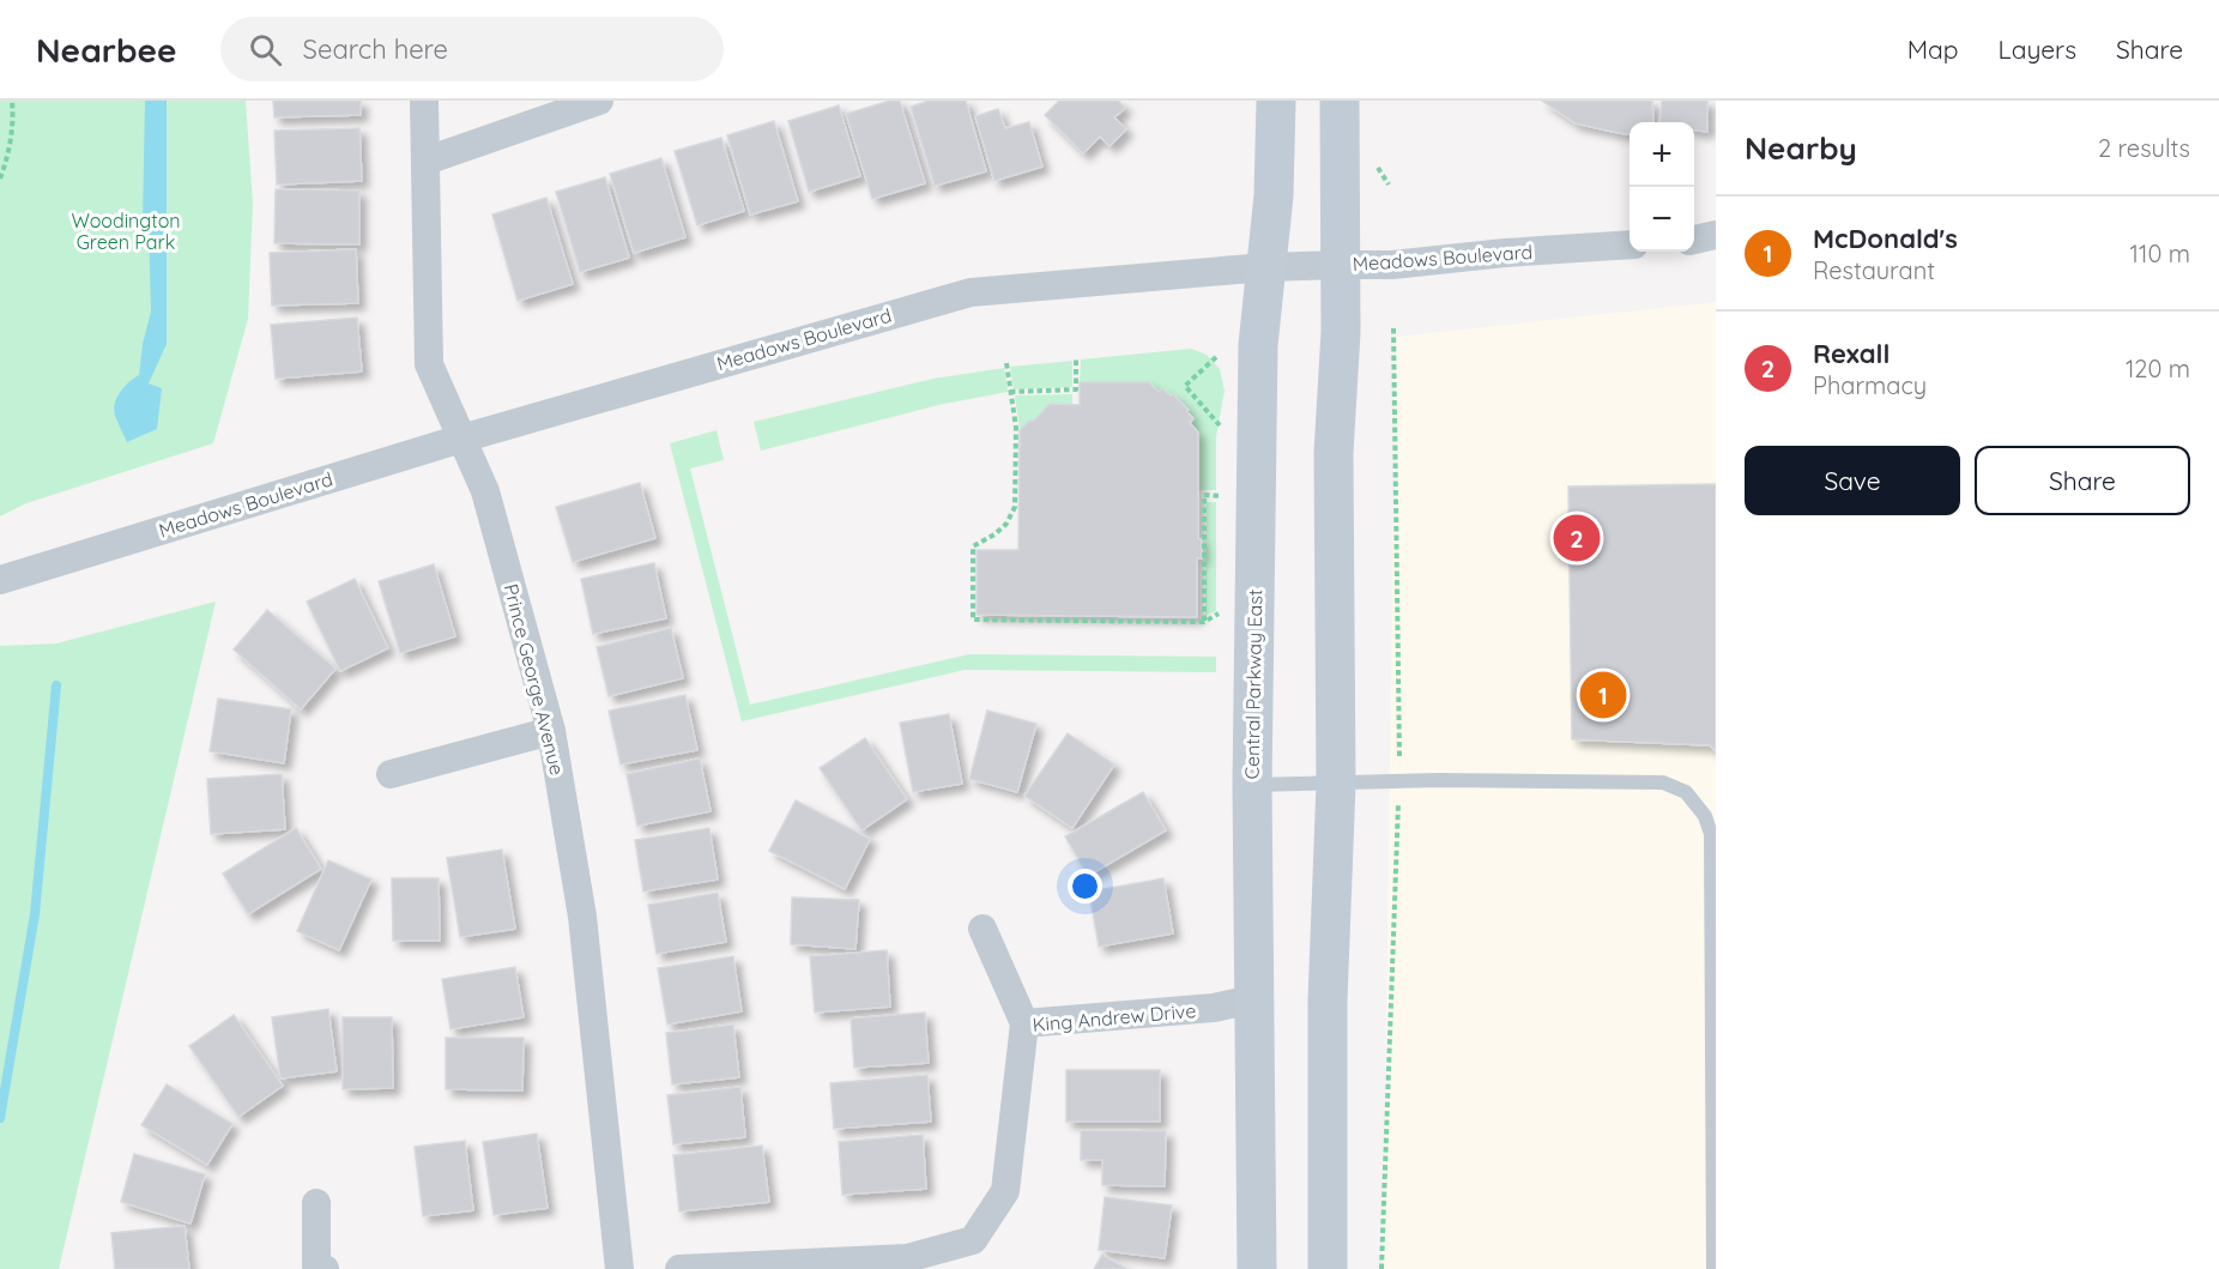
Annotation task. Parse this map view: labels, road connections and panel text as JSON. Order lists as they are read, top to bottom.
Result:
{
  "streets": {
    "street": [
      "Meadows Boulevard",
      "Prince George Avenue",
      "Central Parkway East",
      "King Andrew Drive"
    ]
  },
  "crossings": [
    ["Meadows Boulevard", "Prince George Avenue"],
    ["Meadows Boulevard", "Central Parkway East"],
    ["Central Parkway East", "King Andrew Drive"]
  ],
  "parks": ["Woodington Green Park"],
  "page": {
    "header": "Nearbee",
    "search": "Search here",
    "nav": ["Map", "Layers", "Share"],
    "heading": ["Nearby", "2 results"],
    "map_buttons": ["+", "−"],
    "list": [
      {
        "mark": "1",
        "name": "McDonald's",
        "note": "Restaurant",
        "value": "110 m"
      },
      {
        "mark": "2",
        "name": "Rexall",
        "note": "Pharmacy",
        "value": "120 m"
      }
    ],
    "buttons": ["Save", "Share"],
    "pins": ["2", "1"]
  }
}
